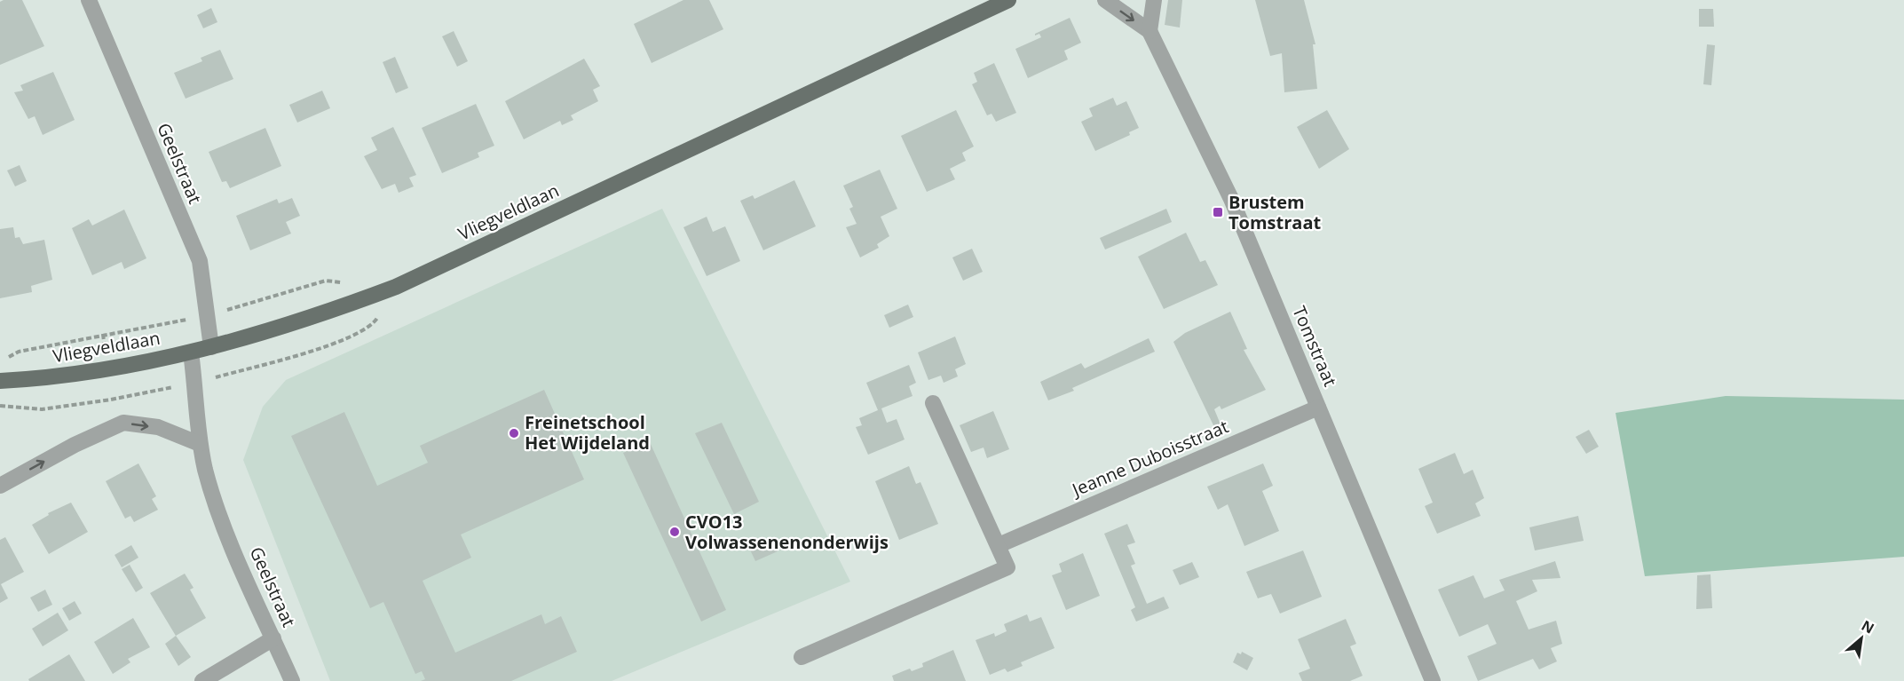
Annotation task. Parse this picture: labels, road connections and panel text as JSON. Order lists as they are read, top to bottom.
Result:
{
  "streets": {
    "main road": ["Vliegveldlaan"],
    "street": ["Geelstraat", "Tomstraat", "Jeanne Duboisstraat"]
  },
  "crossings": [
    ["Geelstraat", "Vliegveldlaan"],
    ["Tomstraat", "Jeanne Duboisstraat"]
  ],
  "places": {
    "transit": ["Brustem Tomstraat"],
    "other": ["Freinetschool Het Wijdeland", "CVO13 Volwassenenonderwijs"]
  },
  "north": "top right"
}
